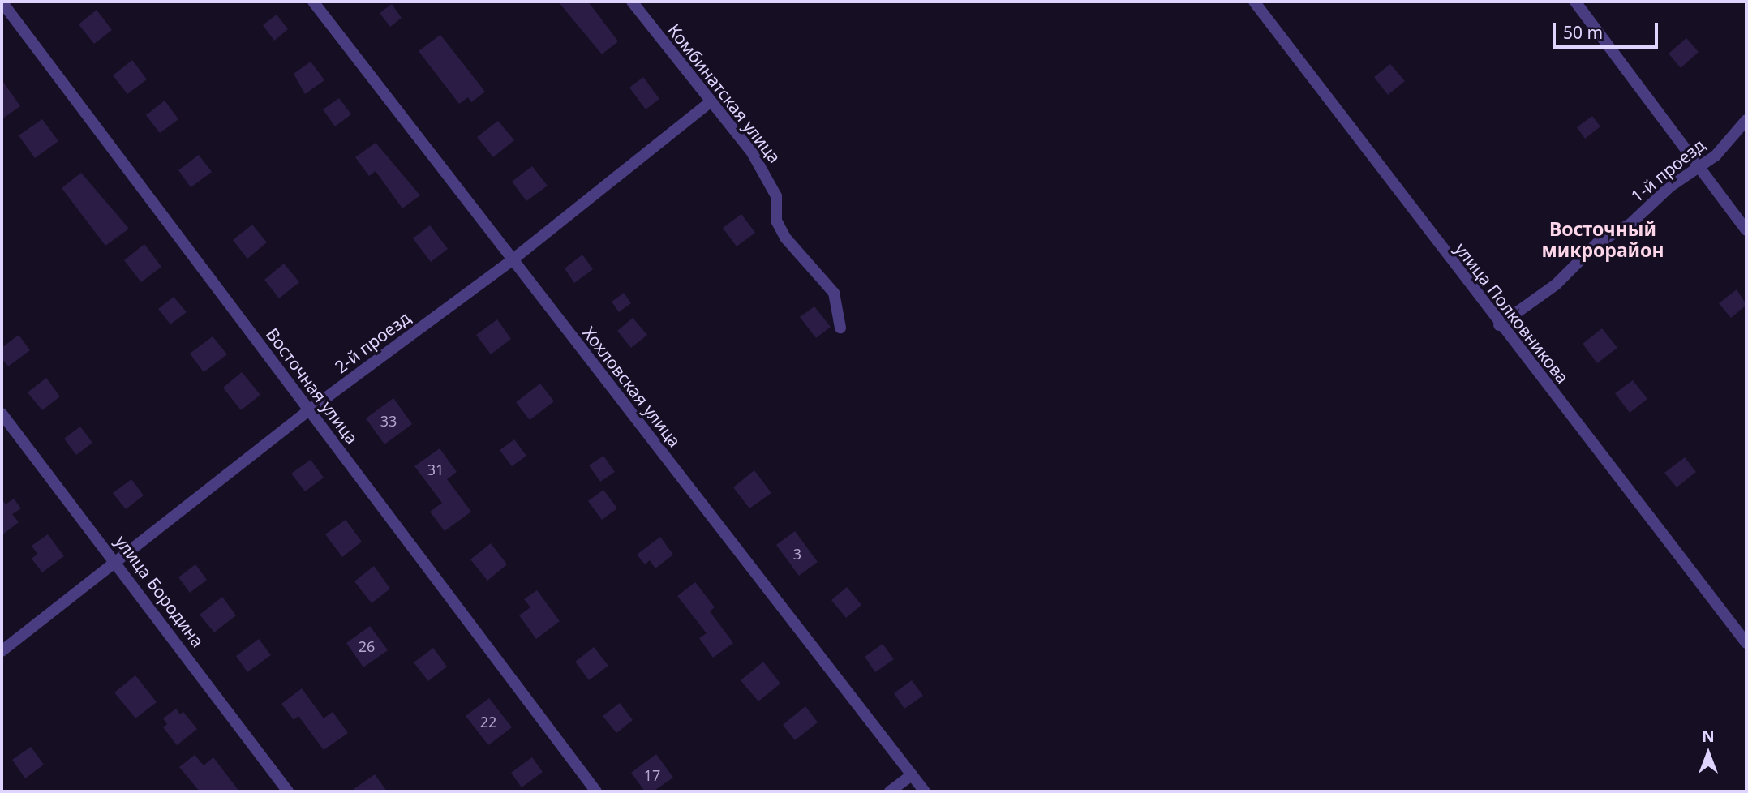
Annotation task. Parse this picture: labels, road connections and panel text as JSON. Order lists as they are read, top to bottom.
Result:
{
  "streets": {
    "street": [
      "Комбинатская улица",
      "1-й проезд",
      "улица Полковникова",
      "2-й проезд",
      "Восточная улица",
      "Хохловская улица",
      "улица Бородина"
    ]
  },
  "crossings": [
    ["Комбинатская улица", "2-й проезд"],
    ["1-й проезд", "улица Полковникова"],
    ["2-й проезд", "Восточная улица"],
    ["2-й проезд", "Хохловская улица"],
    ["2-й проезд", "улица Бородина"]
  ],
  "districts": ["Восточный микрорайон"],
  "house_numbers": [
    "33",
    "31",
    "3",
    "26",
    "22",
    "17"
  ],
  "scale_bar": "50 m",
  "north": "top"
}
